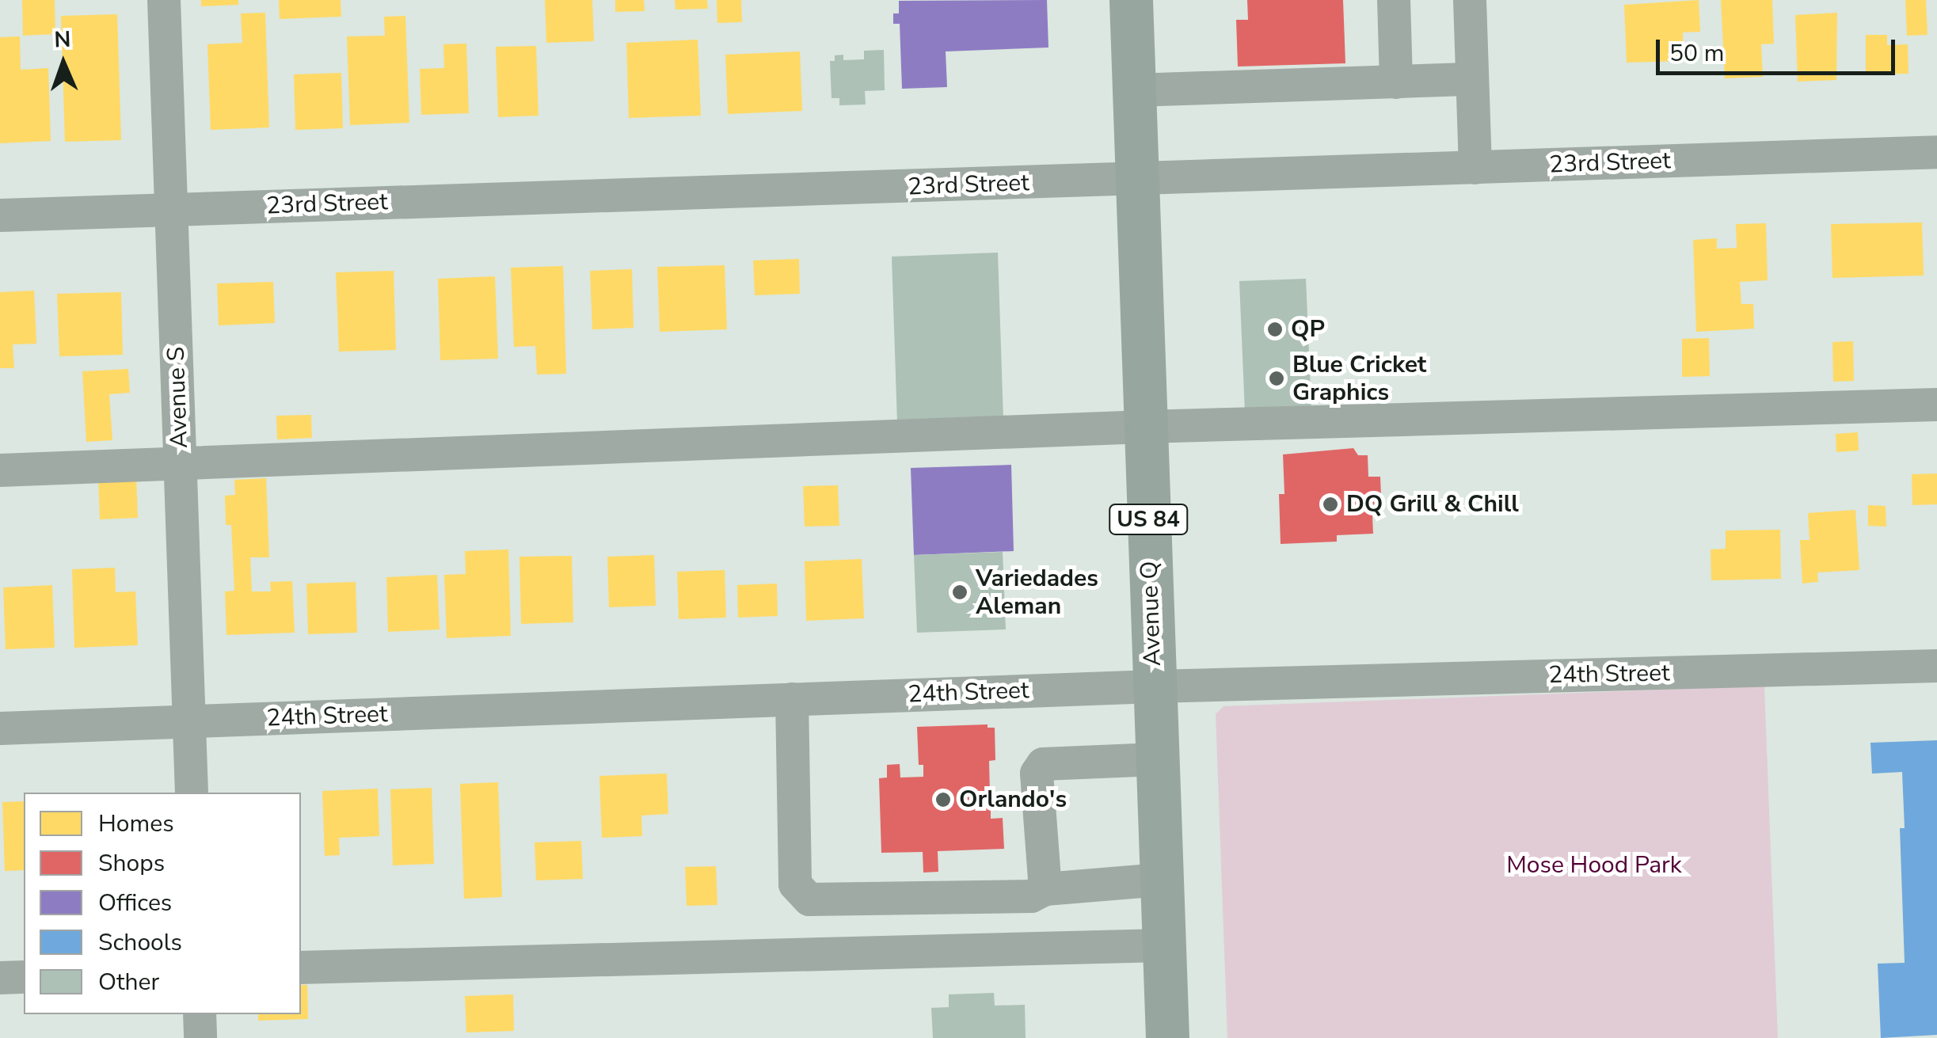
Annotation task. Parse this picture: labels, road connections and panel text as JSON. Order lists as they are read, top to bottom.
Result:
{
  "streets": {
    "highway": ["US 84", "Avenue Q"],
    "street": ["23rd Street", "Avenue S", "24th Street"]
  },
  "crossings": [
    ["23rd Street", "Avenue S"],
    ["23rd Street", "Avenue Q"],
    ["Avenue S", "24th Street"],
    ["Avenue Q", "24th Street"]
  ],
  "parks": ["Mose Hood Park"],
  "places": [
    "QP",
    "Blue Cricket Graphics",
    "DQ Grill & Chill",
    "Variedades Aleman",
    "Orlando's"
  ],
  "legend": [
    "Homes",
    "Shops",
    "Offices",
    "Schools",
    "Other"
  ],
  "scale_bar": "50 m",
  "north": "top"
}
